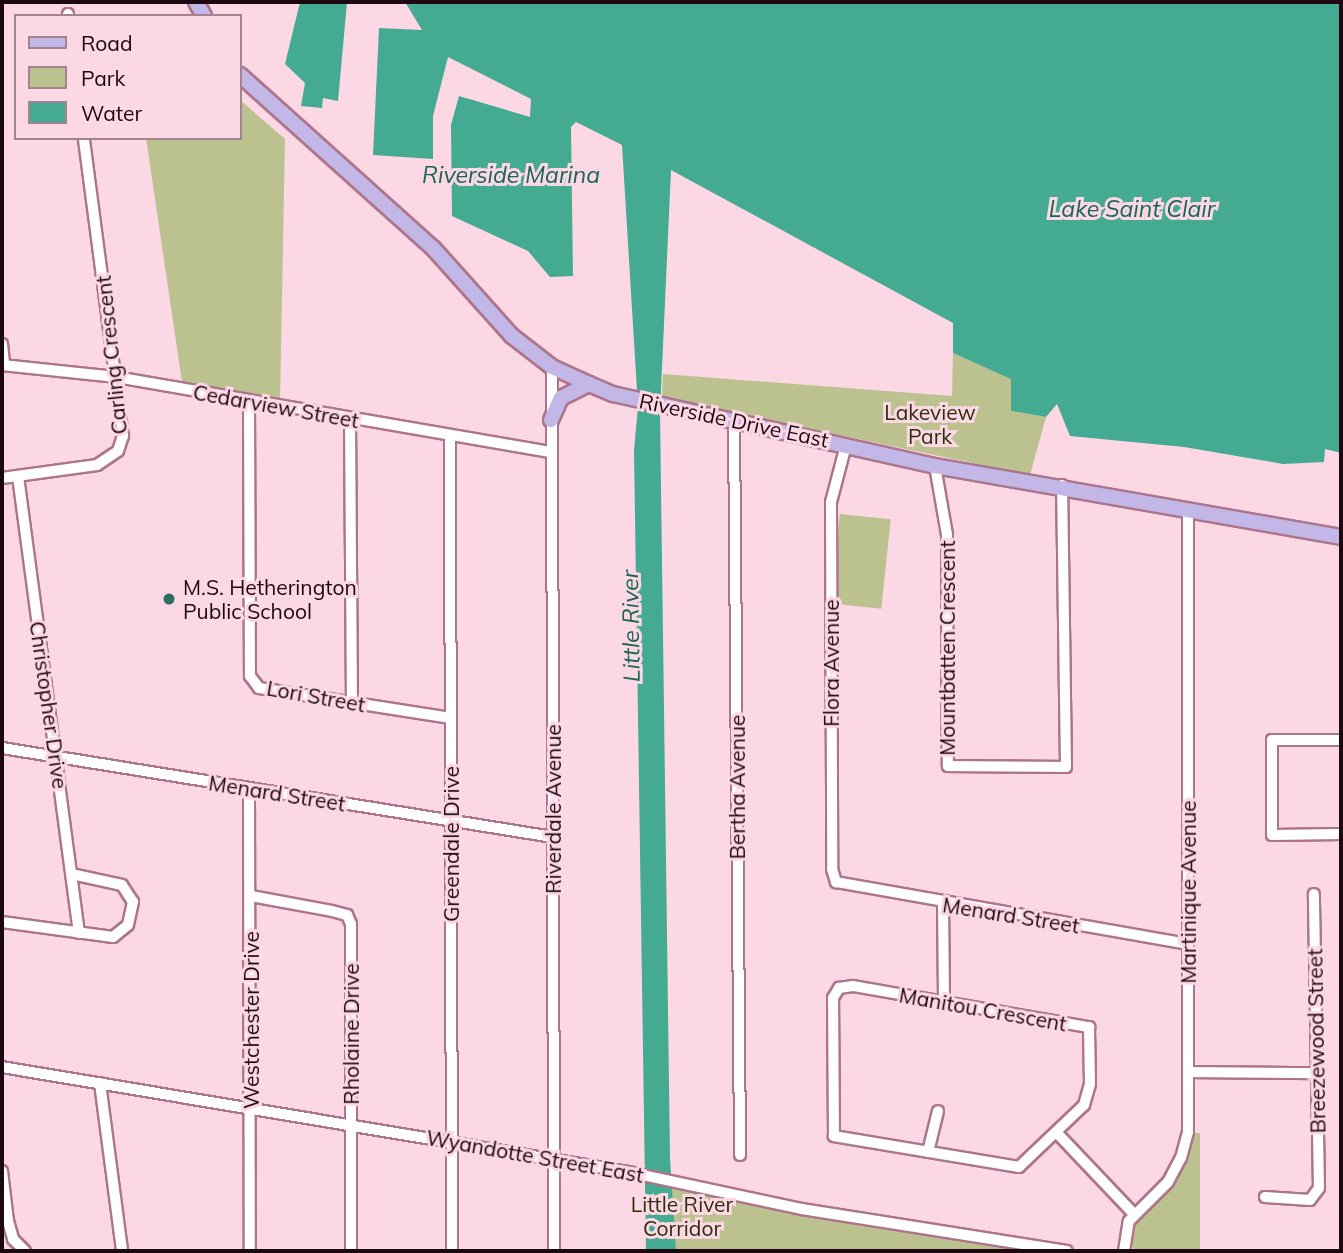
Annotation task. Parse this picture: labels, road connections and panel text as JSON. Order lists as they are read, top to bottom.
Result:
{
  "streets": {
    "main road": ["Riverside Drive East"],
    "street": [
      "Carling Crescent",
      "Cedarview Street",
      "Mountbatten Crescent",
      "Flora Avenue",
      "Lori Street",
      "Christopher Drive",
      "Bertha Avenue",
      "Menard Street",
      "Riverdale Avenue",
      "Greendale Drive",
      "Martinique Avenue",
      "Manitou Crescent",
      "Westchester Drive",
      "Rholaine Drive",
      "Breezewood Street",
      "Wyandotte Street East"
    ]
  },
  "crossings": [
    ["Carling Crescent", "Cedarview Street"],
    ["Carling Crescent", "Christopher Drive"],
    ["Cedarview Street", "Lori Street"],
    ["Cedarview Street", "Riverdale Avenue"],
    ["Cedarview Street", "Greendale Drive"],
    ["Riverside Drive East", "Mountbatten Crescent"],
    ["Riverside Drive East", "Flora Avenue"],
    ["Riverside Drive East", "Bertha Avenue"],
    ["Riverside Drive East", "Riverdale Avenue"],
    ["Riverside Drive East", "Martinique Avenue"],
    ["Flora Avenue", "Menard Street"],
    ["Lori Street", "Greendale Drive"],
    ["Christopher Drive", "Menard Street"],
    ["Menard Street", "Riverdale Avenue"],
    ["Menard Street", "Greendale Drive"],
    ["Menard Street", "Martinique Avenue"],
    ["Menard Street", "Westchester Drive"],
    ["Riverdale Avenue", "Wyandotte Street East"],
    ["Greendale Drive", "Wyandotte Street East"],
    ["Westchester Drive", "Rholaine Drive"],
    ["Westchester Drive", "Wyandotte Street East"],
    ["Rholaine Drive", "Wyandotte Street East"]
  ],
  "water": ["Riverside Marina", "Lake Saint Clair", "Little River"],
  "parks": ["Lakeview Park", "Little River Corridor"],
  "places": ["M.S. Hetherington Public School"],
  "legend": ["Road", "Park", "Water"]
}
